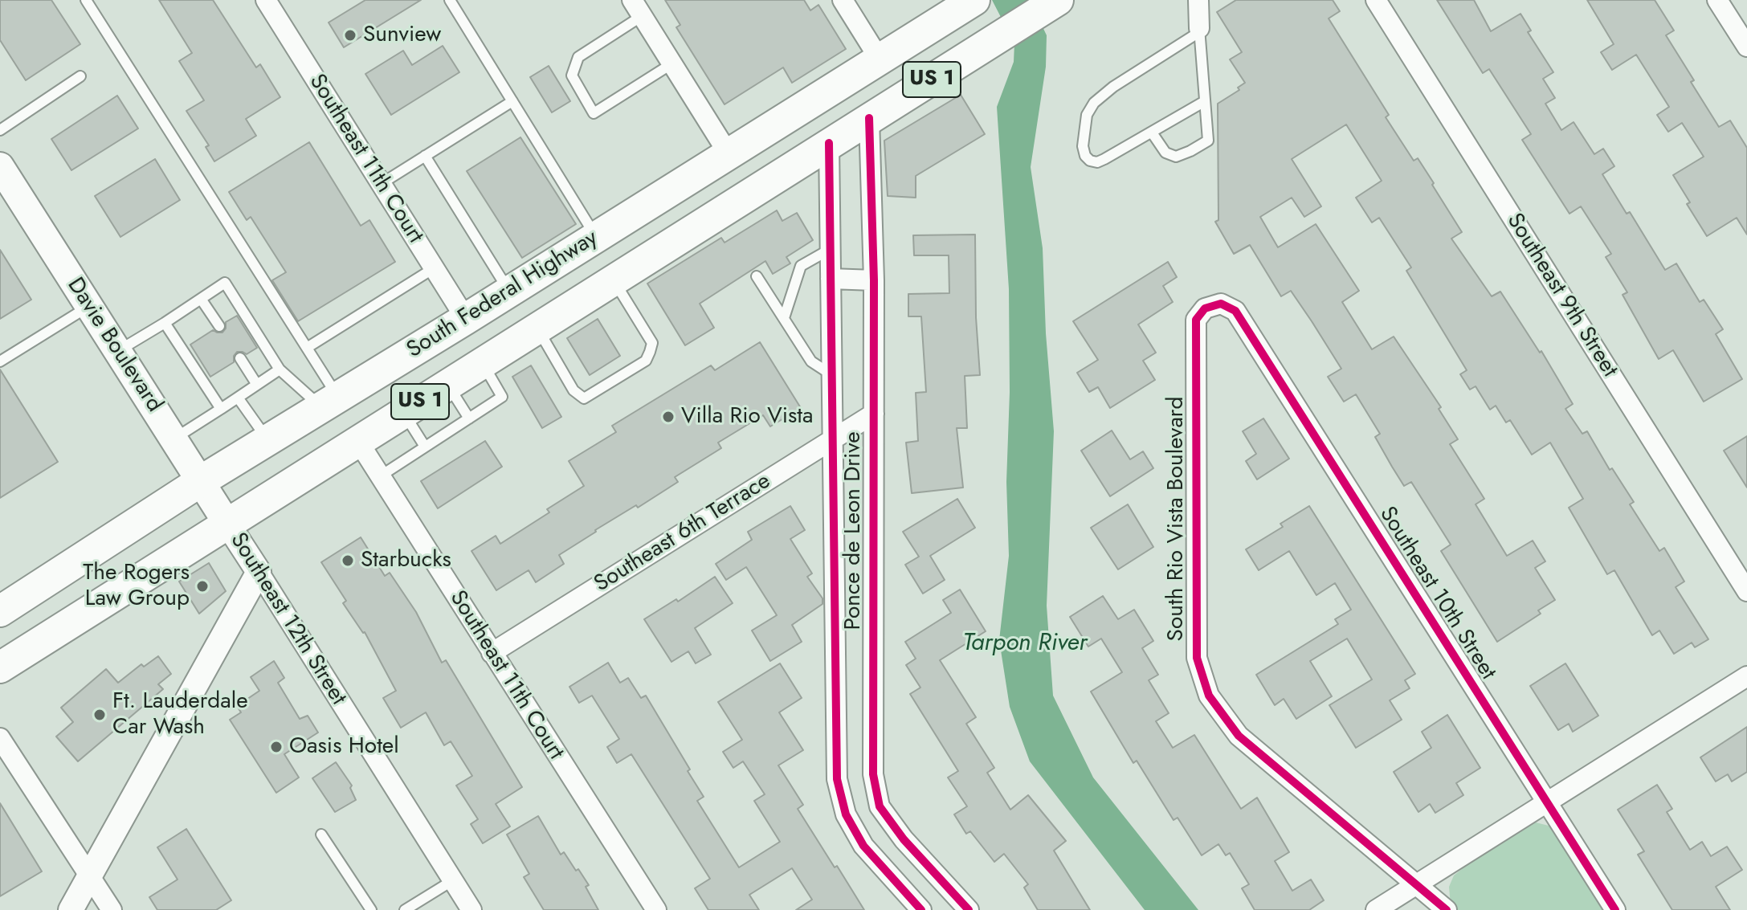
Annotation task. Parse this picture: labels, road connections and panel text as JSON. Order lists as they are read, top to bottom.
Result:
{
  "streets": {
    "main road": ["US 1", "South Federal Highway", "Davie Boulevard"],
    "street": [
      "Southeast 11th Court",
      "Southeast 9th Street",
      "South Rio Vista Boulevard",
      "Ponce de Leon Drive",
      "Southeast 6th Terrace",
      "Southeast 10th Street",
      "Southeast 12th Street"
    ]
  },
  "crossings": [
    ["US 1", "South Federal Highway"],
    ["US 1", "Ponce de Leon Drive"],
    ["Southeast 11th Court", "South Federal Highway"],
    ["Southeast 11th Court", "Southeast 6th Terrace"],
    ["South Federal Highway", "Davie Boulevard"],
    ["South Federal Highway", "Southeast 12th Street"],
    ["Davie Boulevard", "Southeast 12th Street"],
    ["South Rio Vista Boulevard", "Southeast 10th Street"],
    ["Ponce de Leon Drive", "Southeast 6th Terrace"]
  ],
  "water": ["Tarpon River"],
  "places": [
    "Sunview",
    "Villa Rio Vista",
    "Starbucks",
    "The Rogers Law Group",
    "Ft. Lauderdale Car Wash",
    "Oasis Hotel"
  ]
}
